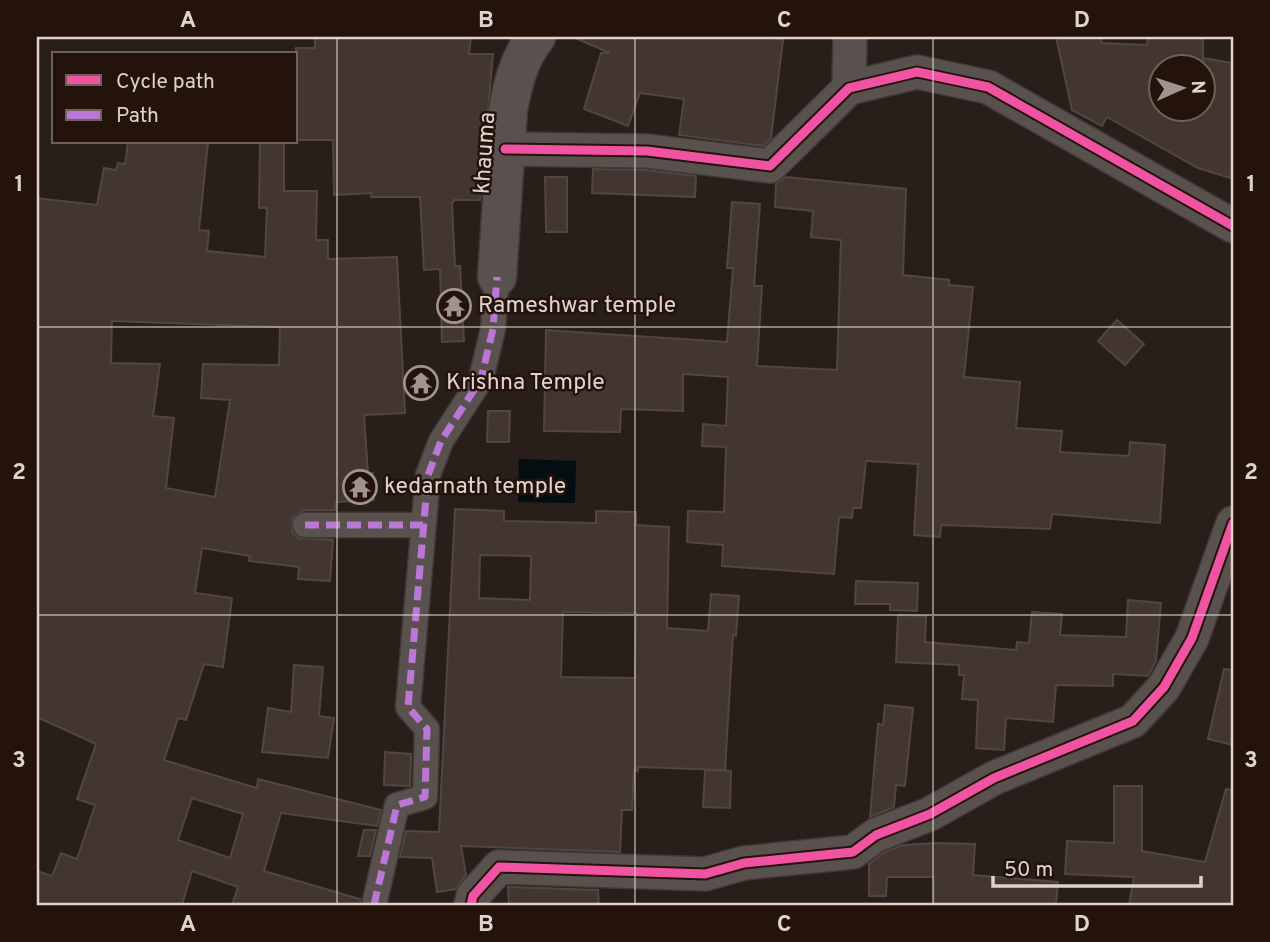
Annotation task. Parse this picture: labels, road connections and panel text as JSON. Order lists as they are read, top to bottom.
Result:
{
  "streets": {
    "street": ["khauma"]
  },
  "places": {
    "temple": ["Rameshwar temple", "Krishna Temple", "kedarnath temple"]
  },
  "legend": ["Cycle path", "Path"],
  "scale_bar": "50 m",
  "north": "right",
  "grid": {
    "columns": [
      "A",
      "B",
      "C",
      "D"
    ],
    "rows": ["1", "2", "3"]
  }
}
